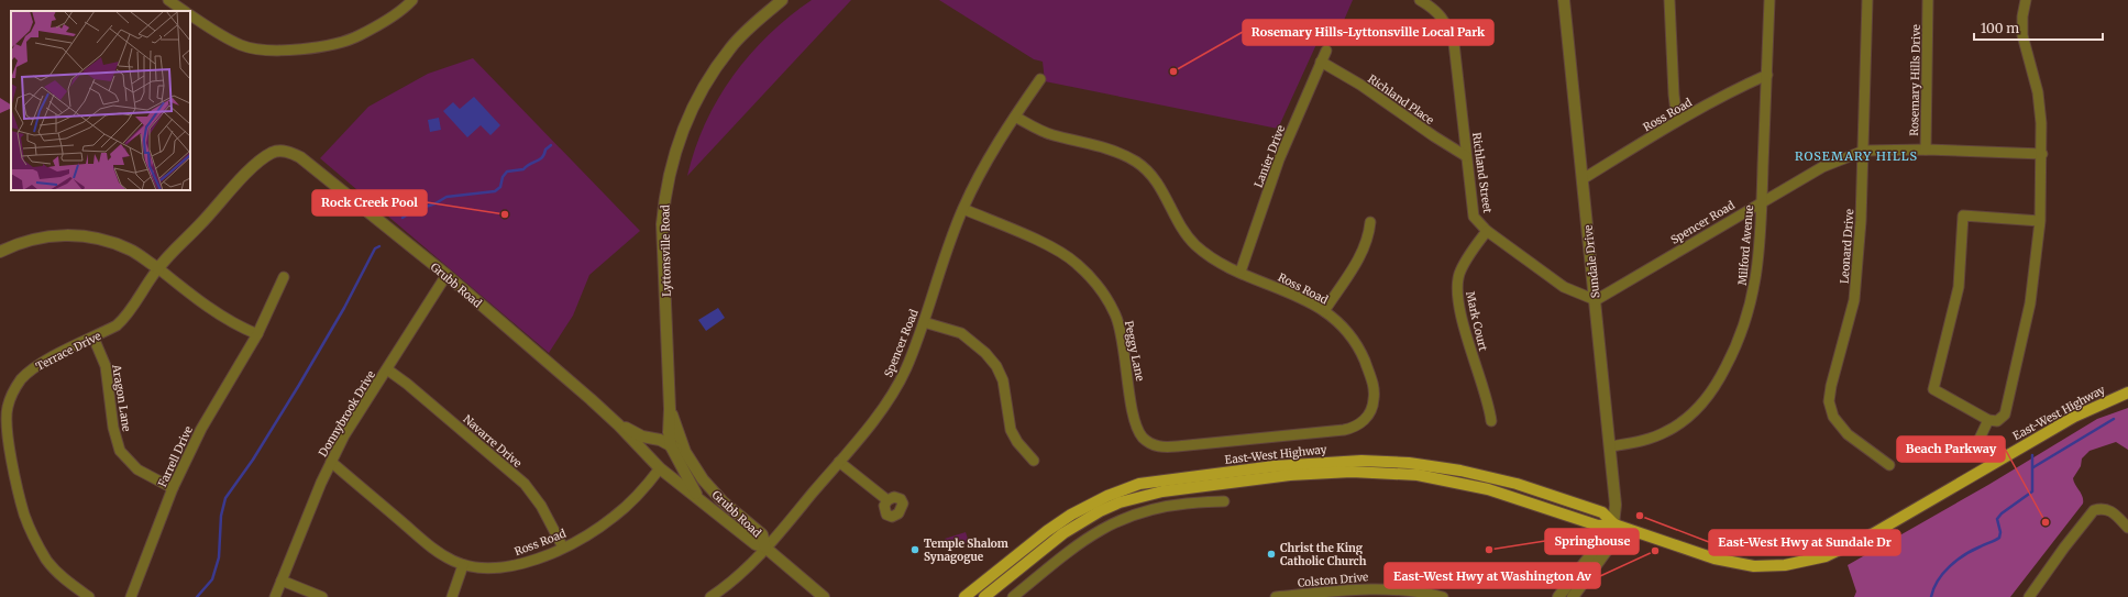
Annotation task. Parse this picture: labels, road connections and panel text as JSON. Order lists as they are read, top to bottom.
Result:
{
  "streets": {
    "main road": ["East-West Highway"],
    "street": [
      "Rosemary Hills Drive",
      "Richland Place",
      "Ross Road",
      "Lanier Drive",
      "Richland Street",
      "Spencer Road",
      "Milford Avenue",
      "Leonard Drive",
      "Lyttonsville Road",
      "Sundale Drive",
      "Grubb Road",
      "Mark Court",
      "Terrace Drive",
      "Peggy Lane",
      "Aragon Lane",
      "Donnybrook Drive",
      "Navarre Drive",
      "Farrell Drive",
      "Colston Drive"
    ]
  },
  "crossings": [
    ["Rosemary Hills Drive", "Spencer Road"],
    ["Richland Place", "Lanier Drive"],
    ["Richland Place", "Richland Street"],
    ["Ross Road", "Lanier Drive"],
    ["Ross Road", "Spencer Road"],
    ["Ross Road", "Milford Avenue"],
    ["Ross Road", "Sundale Drive"],
    ["Ross Road", "Grubb Road"],
    ["Ross Road", "Peggy Lane"],
    ["Ross Road", "Donnybrook Drive"],
    ["Ross Road", "Navarre Drive"],
    ["Richland Street", "Spencer Road"],
    ["Richland Street", "Sundale Drive"],
    ["Richland Street", "Mark Court"],
    ["Spencer Road", "Milford Avenue"],
    ["Spencer Road", "Leonard Drive"],
    ["Spencer Road", "Sundale Drive"],
    ["Spencer Road", "Grubb Road"],
    ["Spencer Road", "Peggy Lane"],
    ["Milford Avenue", "Sundale Drive"],
    ["Lyttonsville Road", "Grubb Road"],
    ["Sundale Drive", "East-West Highway"],
    ["Grubb Road", "Terrace Drive"],
    ["Grubb Road", "Donnybrook Drive"],
    ["Terrace Drive", "Aragon Lane"],
    ["Aragon Lane", "Farrell Drive"],
    ["Donnybrook Drive", "Navarre Drive"]
  ],
  "districts": ["ROSEMARY HILLS"],
  "places": [
    "Rosemary Hills-Lyttonsville Local Park",
    "Rock Creek Pool",
    "East-West Hwy at Sundale Dr",
    "Beach Parkway",
    "Temple Shalom Synagogue",
    "Springhouse",
    "East-West Hwy at Washington Av",
    "Christ the King Catholic Church"
  ],
  "scale_bar": "100 m"
}
